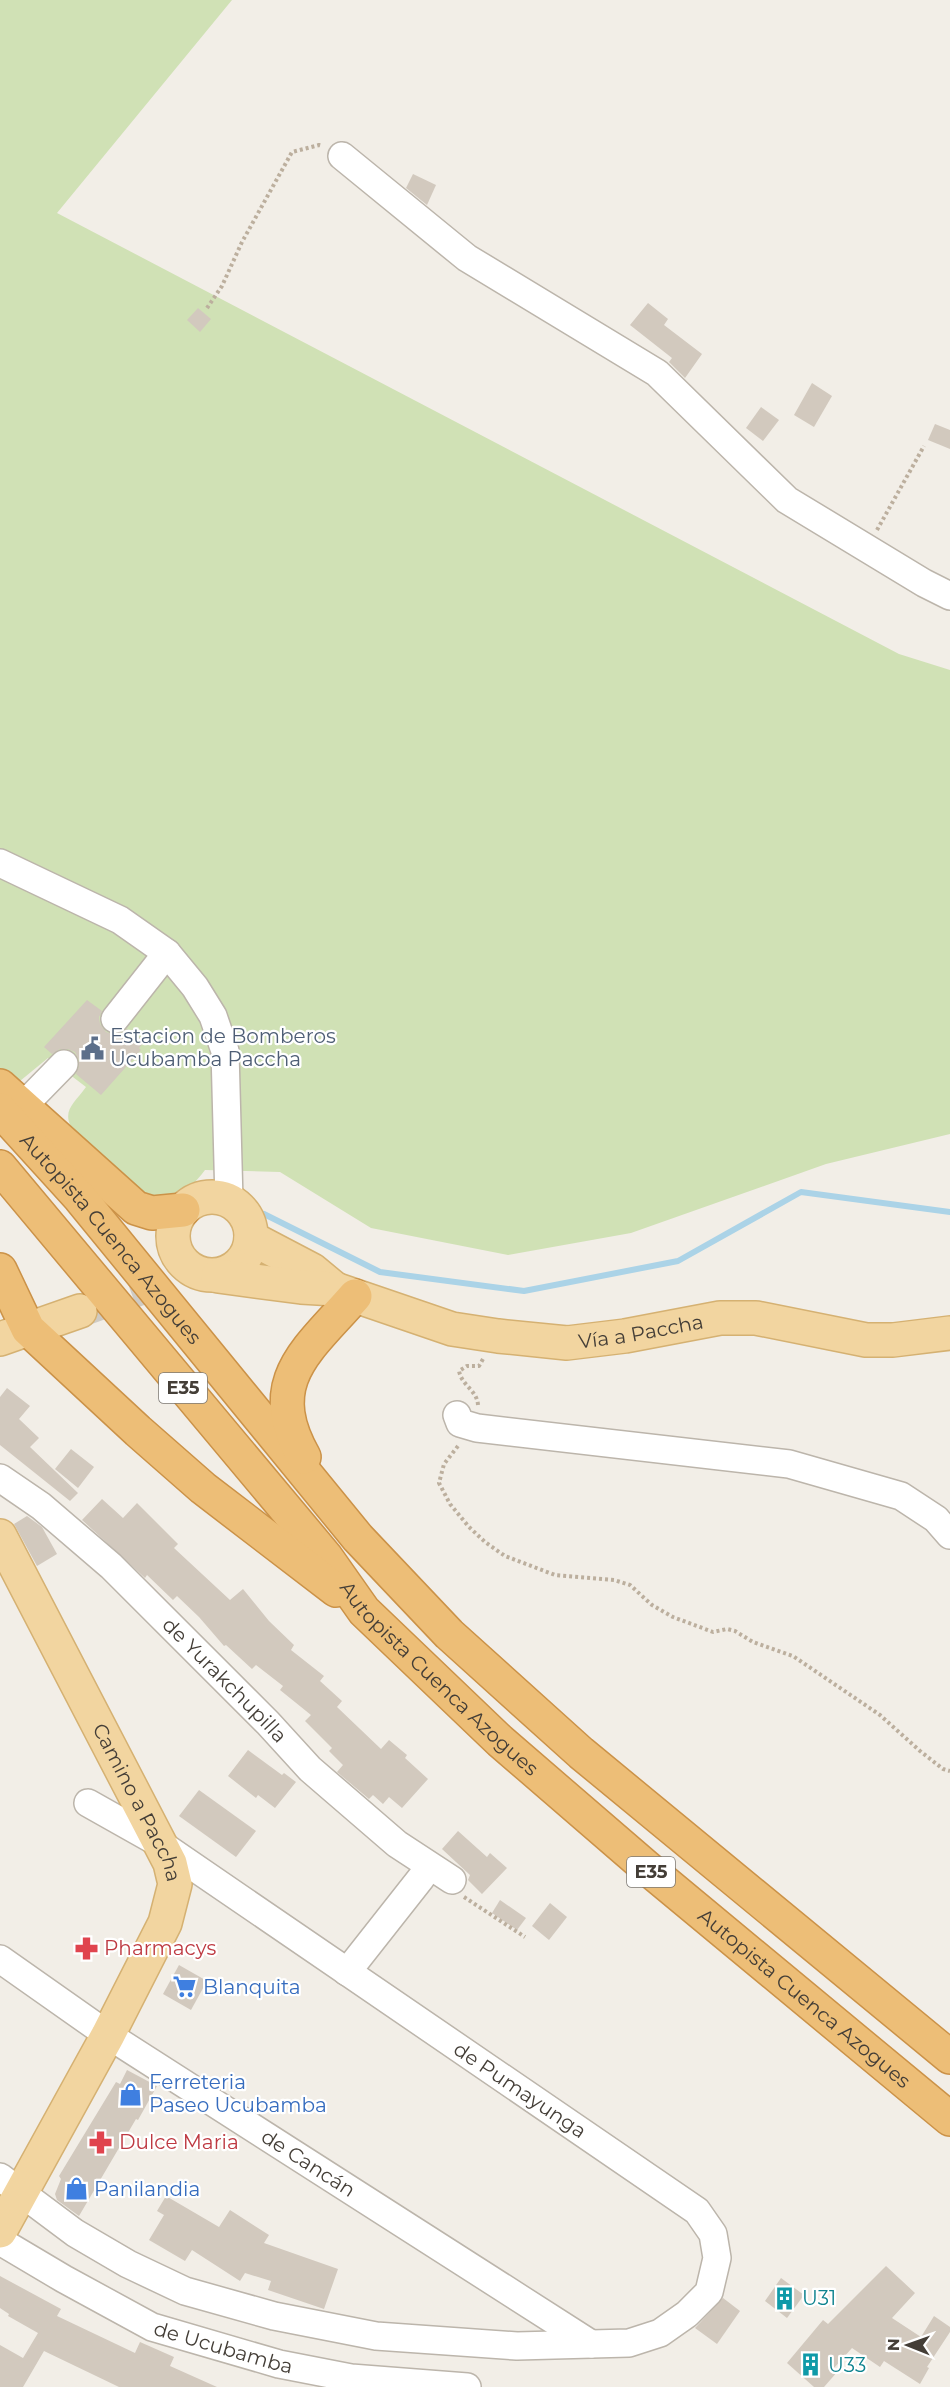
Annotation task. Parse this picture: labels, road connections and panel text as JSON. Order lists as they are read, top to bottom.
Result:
{
  "streets": {
    "highway": ["Autopista Cuenca Azogues", "E35"],
    "main road": ["Vía a Paccha", "Camino a Paccha"],
    "street": [
      "de Yurakchupilla",
      "de Pumayunga",
      "de Cancán",
      "de Ucubamba"
    ]
  },
  "crossings": [
    ["Camino a Paccha", "de Pumayunga"],
    ["Camino a Paccha", "de Cancán"],
    ["de Pumayunga", "de Cancán"]
  ],
  "places": {
    "public building": ["Estacion de Bomberos Ucubamba Paccha"],
    "pharmacy": ["Pharmacys", "Dulce Maria"],
    "supermarket": ["Blanquita"],
    "shop": ["Ferreteria Paseo Ucubamba", "Panilandia"],
    "building": ["U31", "U33"]
  },
  "north": "left"
}
